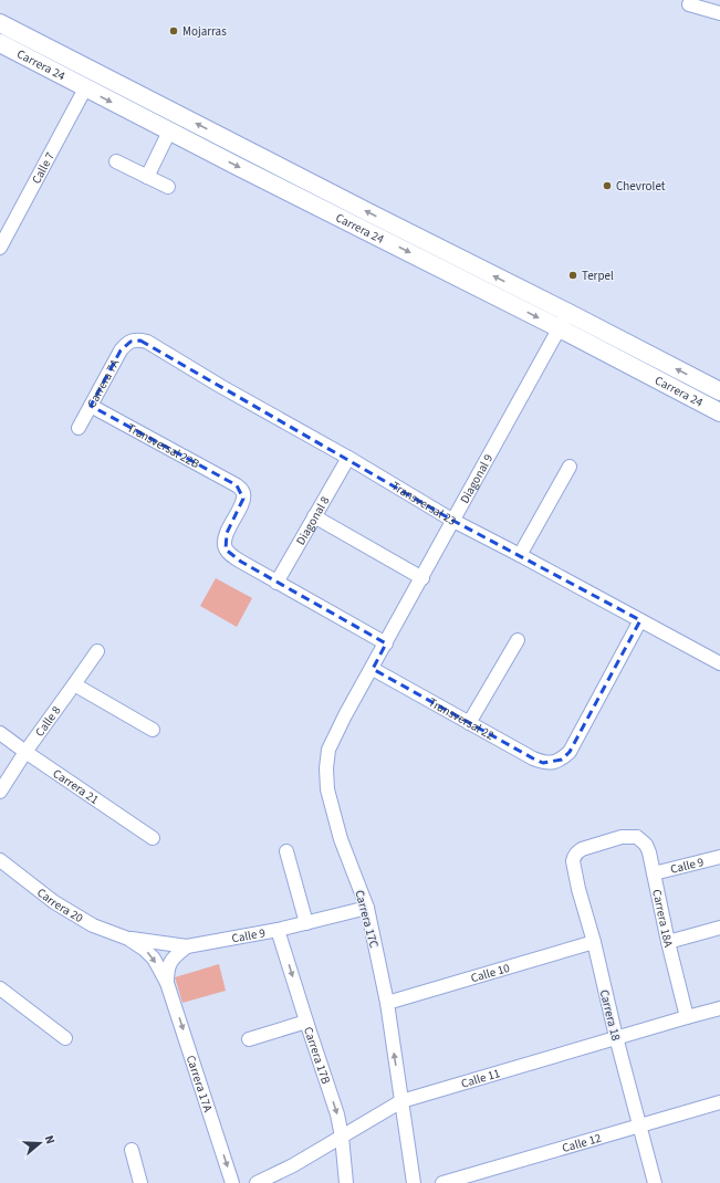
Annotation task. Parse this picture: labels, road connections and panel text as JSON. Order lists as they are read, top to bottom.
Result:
{
  "streets": {
    "main road": ["Carrera 24"],
    "street": [
      "Calle 7",
      "Carrera 7A",
      "Transversal 22B",
      "Diagonal 9",
      "Transversal 23",
      "Diagonal 8",
      "Transversal 22",
      "Calle 8",
      "Carrera 21",
      "Calle 9",
      "Carrera 20",
      "Carrera 18A",
      "Carrera 17C",
      "Calle 10",
      "Carrera 18",
      "Carrera 17B",
      "Calle 11",
      "Carrera 17A",
      "Calle 12"
    ]
  },
  "crossings": [
    ["Carrera 24", "Calle 7"],
    ["Carrera 24", "Diagonal 9"],
    ["Carrera 7A", "Transversal 22B"],
    ["Carrera 7A", "Transversal 23"],
    ["Transversal 22B", "Diagonal 8"],
    ["Diagonal 9", "Transversal 23"],
    ["Diagonal 9", "Transversal 22"],
    ["Diagonal 9", "Carrera 17C"],
    ["Transversal 23", "Diagonal 8"],
    ["Transversal 23", "Transversal 22"],
    ["Transversal 22", "Carrera 17C"],
    ["Calle 8", "Carrera 21"],
    ["Calle 9", "Carrera 20"],
    ["Calle 9", "Carrera 18A"],
    ["Calle 9", "Carrera 17C"],
    ["Calle 9", "Carrera 17B"],
    ["Calle 9", "Carrera 17A"],
    ["Carrera 20", "Carrera 17A"],
    ["Carrera 18A", "Carrera 18"],
    ["Carrera 18A", "Calle 11"],
    ["Carrera 17C", "Calle 10"],
    ["Carrera 17C", "Calle 11"],
    ["Calle 10", "Carrera 18"],
    ["Carrera 18", "Calle 11"],
    ["Carrera 18", "Calle 12"],
    ["Carrera 17B", "Calle 11"]
  ],
  "one_way": ["Carrera 17B", "Carrera 17A"],
  "places": ["Mojarras", "Chevrolet", "Terpel"],
  "north": "right"
}
